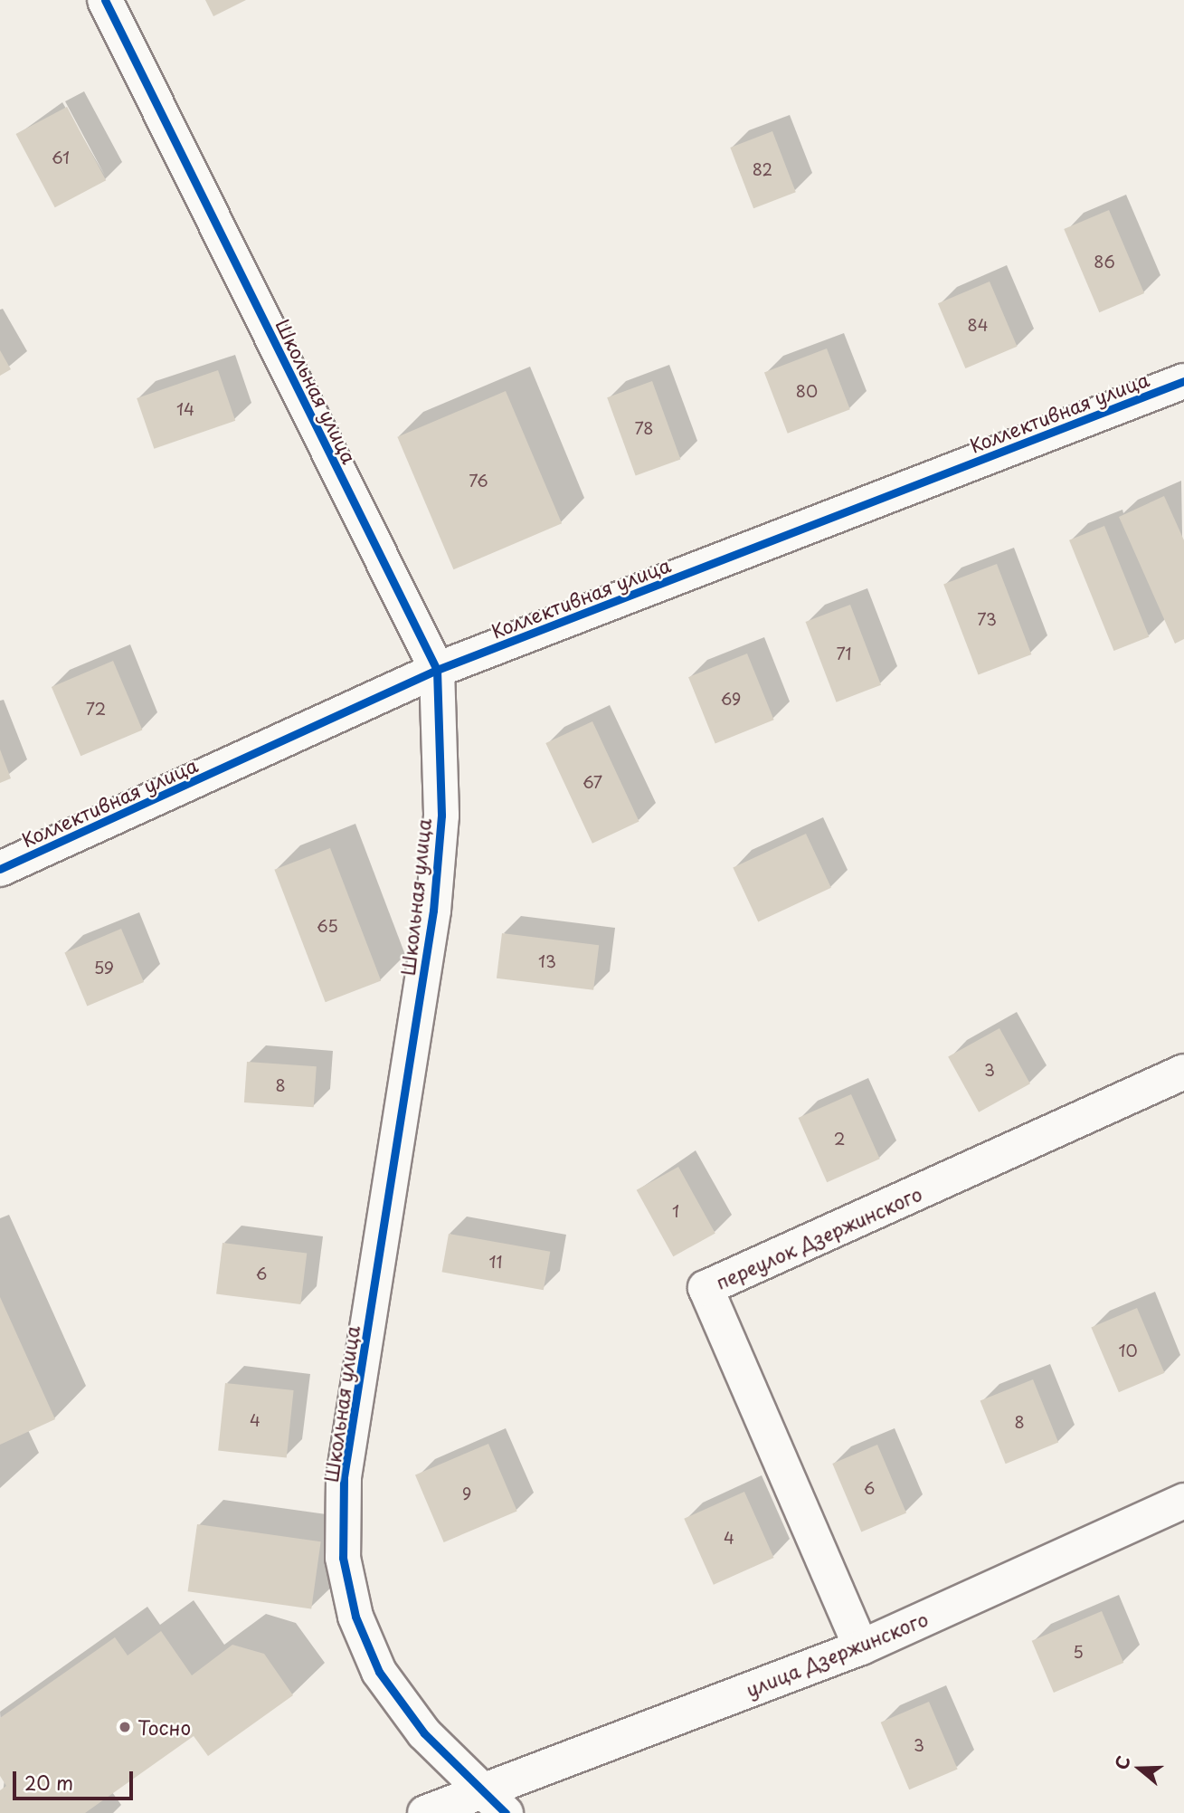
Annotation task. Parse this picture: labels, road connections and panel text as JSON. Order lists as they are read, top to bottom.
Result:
{
  "streets": {
    "street": [
      "Школьная улица",
      "Коллективная улица",
      "переулок Дзержинского",
      "улица Дзержинского"
    ]
  },
  "crossings": [
    ["Школьная улица", "Коллективная улица"],
    ["Школьная улица", "улица Дзержинского"],
    ["переулок Дзержинского", "улица Дзержинского"]
  ],
  "places": ["Тосно"],
  "house_numbers": [
    "61",
    "82",
    "86",
    "84",
    "80",
    "14",
    "78",
    "76",
    "73",
    "71",
    "69",
    "72",
    "67",
    "65",
    "13",
    "59",
    "3",
    "8",
    "2",
    "1",
    "11",
    "6",
    "10",
    "4",
    "8",
    "6",
    "9",
    "4",
    "5",
    "3"
  ],
  "scale_bar": "20 m",
  "north": "left"
}
